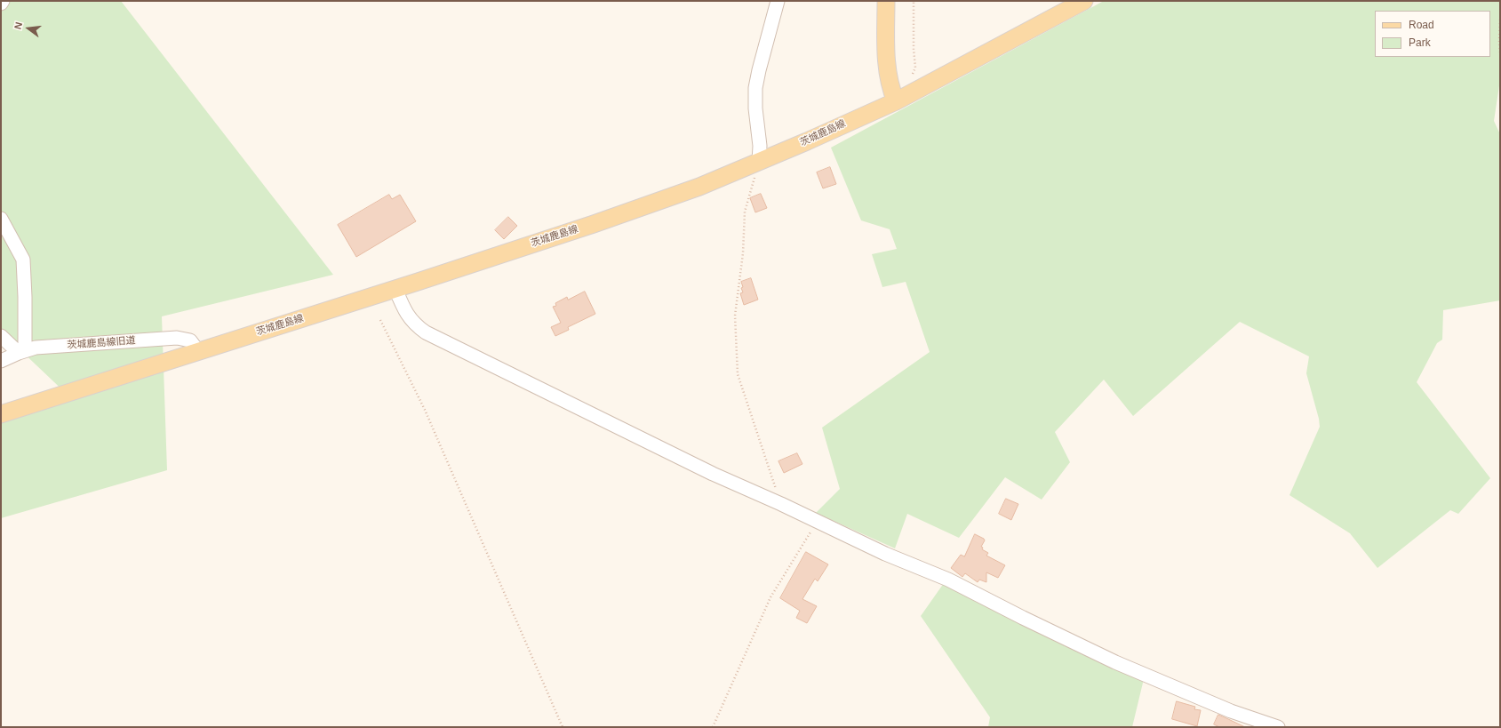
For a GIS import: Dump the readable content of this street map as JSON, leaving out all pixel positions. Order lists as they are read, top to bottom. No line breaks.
{"streets":{"main road":["茨城鹿島線"],"street":["茨城鹿島線旧道"]},"crossings":[["茨城鹿島線","茨城鹿島線旧道"]],"legend":["Road","Park"],"north":"left"}
